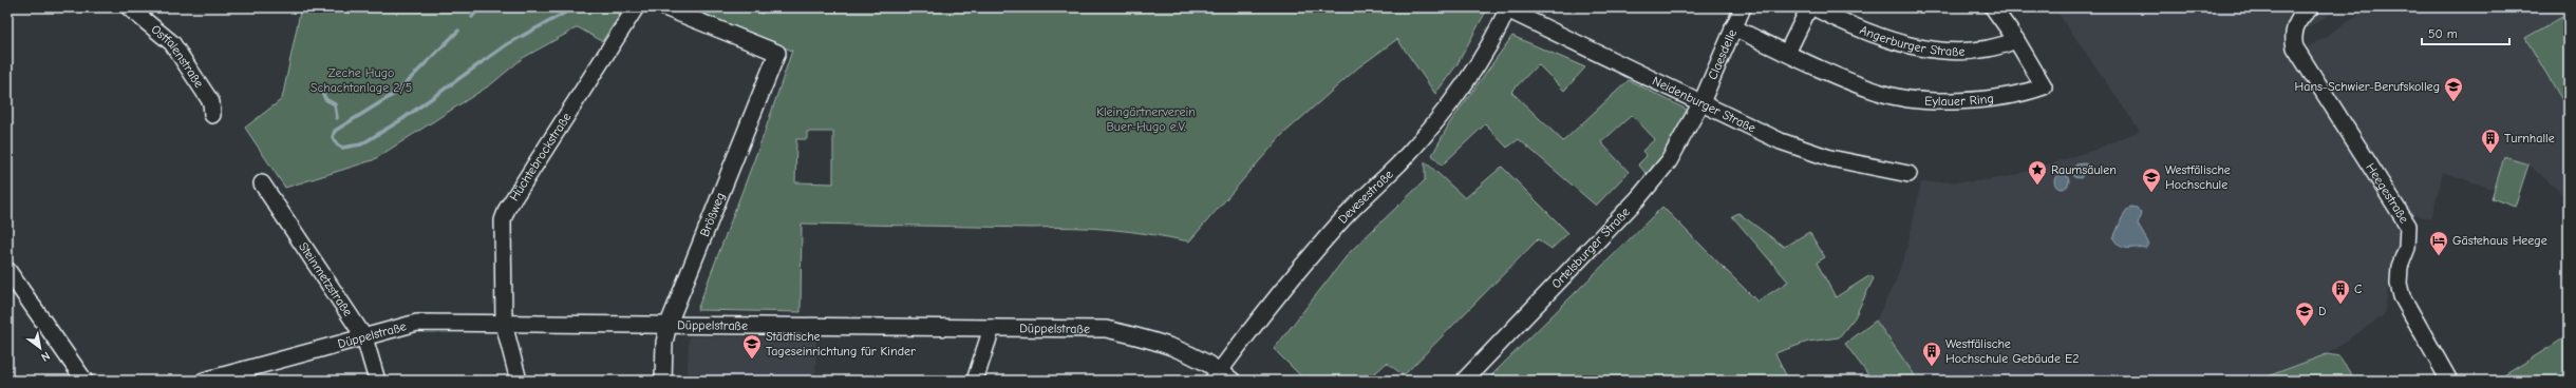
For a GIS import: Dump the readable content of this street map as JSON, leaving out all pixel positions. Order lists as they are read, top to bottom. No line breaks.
{"streets":{"street":["Angerburger Straße","Claesdelle","Ostfalenstraße","Eylauer Ring","Neidenburger Straße","Hüchtebrockstraße","Heegestraße","Devesestraße","Brößweg","Ortelsburger Straße","Steinmetzstraße","Düppelstraße"]},"crossings":[["Angerburger Straße","Eylauer Ring"],["Claesdelle","Eylauer Ring"],["Claesdelle","Neidenburger Straße"],["Claesdelle","Ortelsburger Straße"],["Neidenburger Straße","Devesestraße"],["Neidenburger Straße","Ortelsburger Straße"],["Hüchtebrockstraße","Düppelstraße"],["Devesestraße","Düppelstraße"],["Brößweg","Düppelstraße"],["Steinmetzstraße","Düppelstraße"]],"parks":["Zeche Hugo Schachtanlage 2/5","Kleingärtnerverein Buer-Hugo e.V."],"places":{"school or university":["Hans-Schwier-Berufskolleg","Westfälische Hochschule","D","Städtische Tageseinrichtung für Kinder"],"building":["Turnhalle","C","Westfälische Hochschule Gebäude E2"],"place":["Raumsäulen"],"hotel":["Gästehaus Heege"]},"scale_bar":"50 m","north":"bottom right"}
